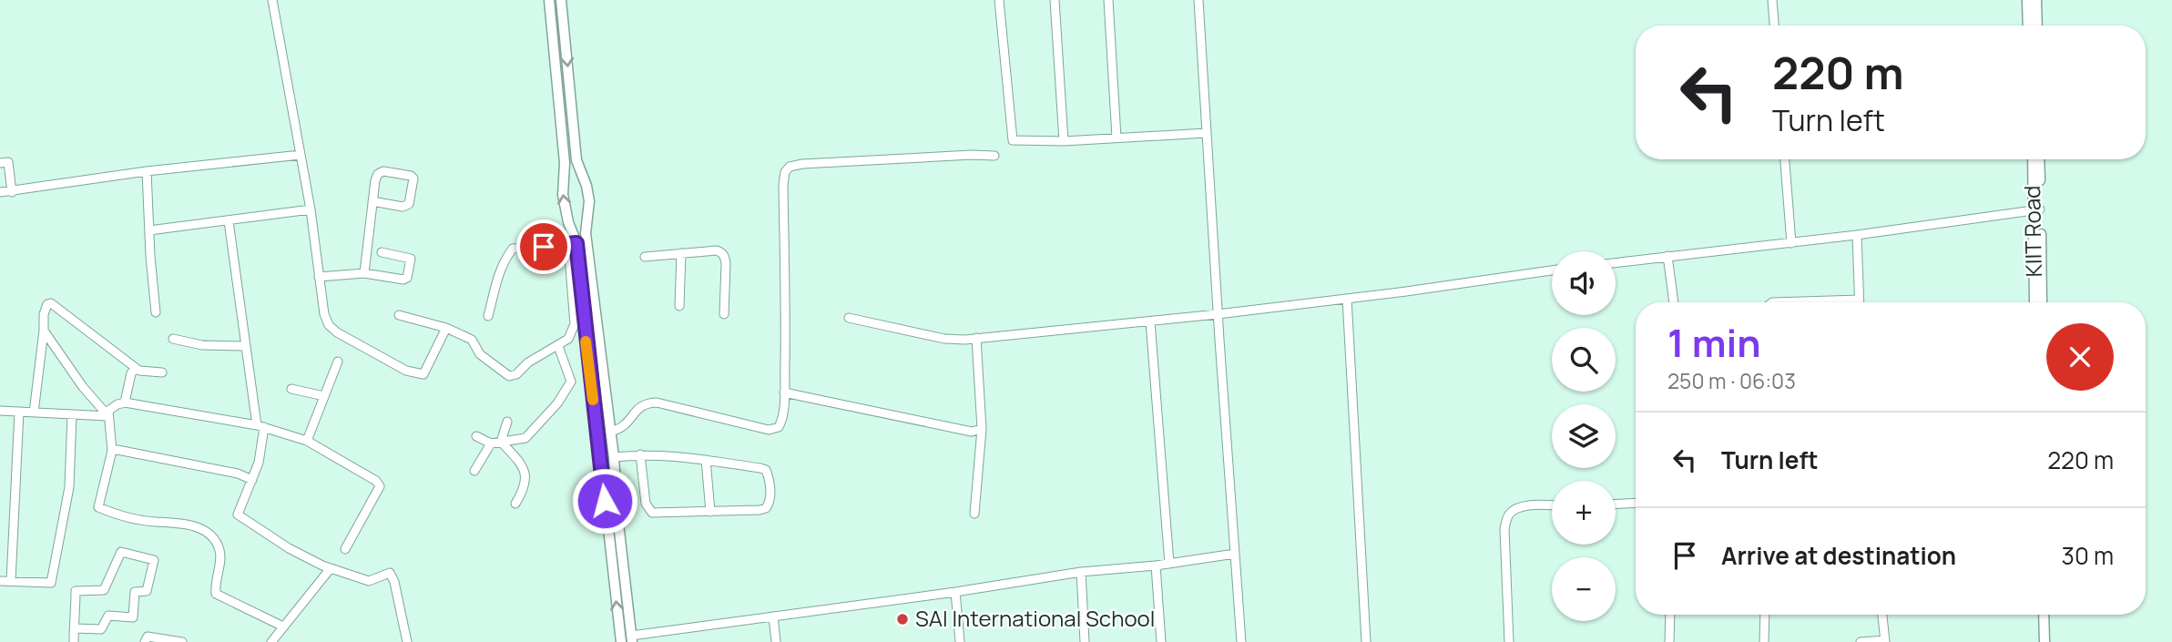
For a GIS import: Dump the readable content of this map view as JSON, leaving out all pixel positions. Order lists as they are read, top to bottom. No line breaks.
{"streets":{"main road":["KIIT Road"]},"places":["SAI International School"],"page":{"turn":["220 m","Turn left"],"map_buttons":["+","−"],"heading":["1 min","250 m · 06:03"],"list":[{"name":"Turn left","value":"220 m"},{"name":"Arrive at destination","value":"30 m"}]}}
